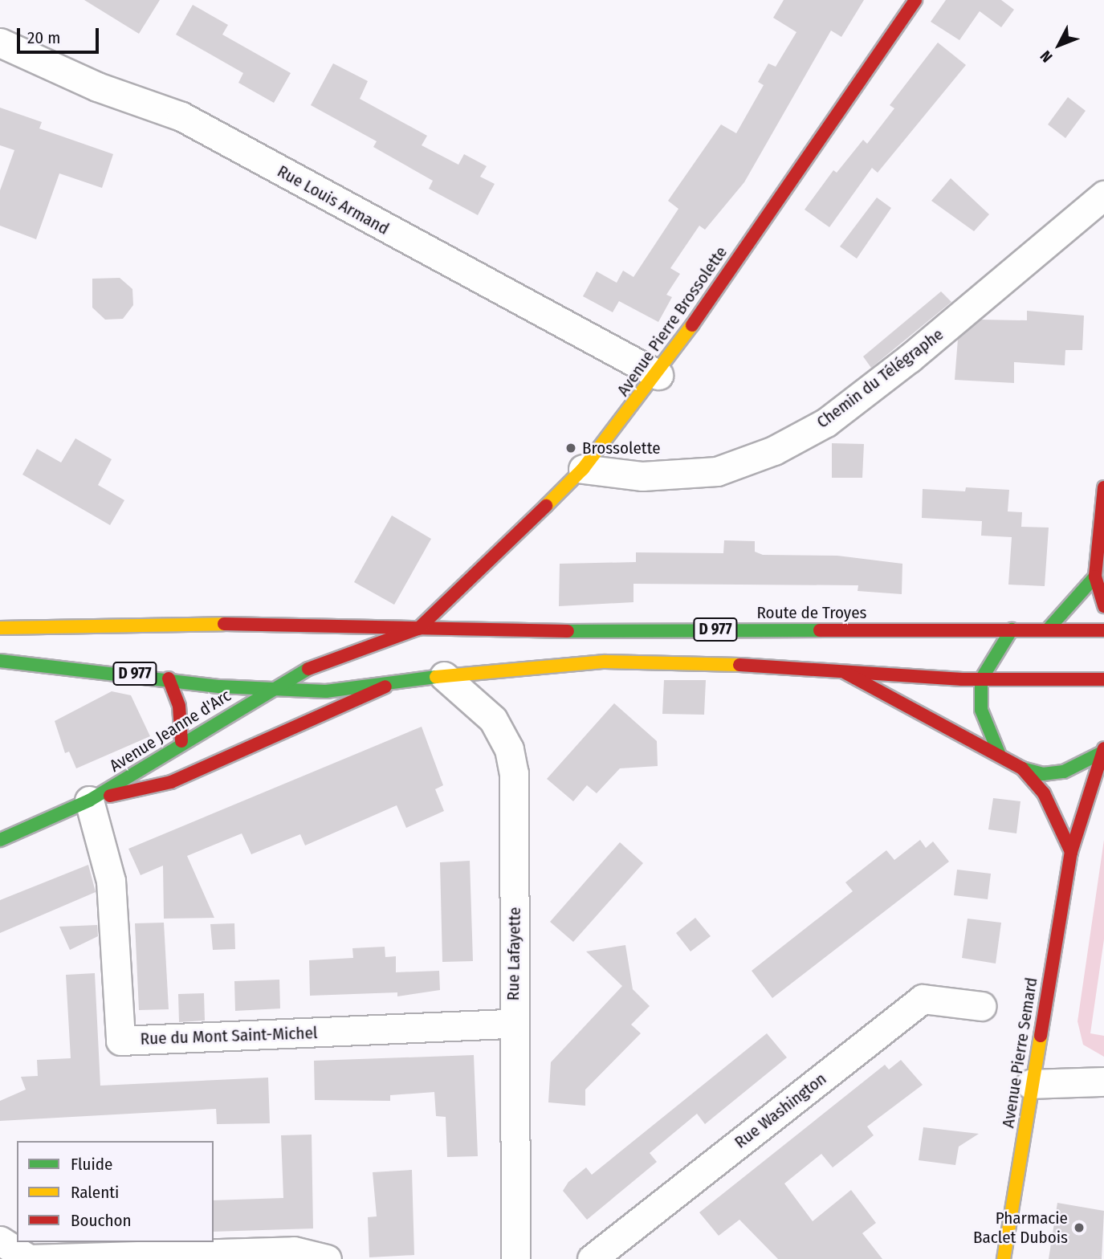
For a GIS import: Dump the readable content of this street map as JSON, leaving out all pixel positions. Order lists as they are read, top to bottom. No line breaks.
{"streets":{"main road":["Avenue Pierre Brossolette","Route de Troyes","D 977","Avenue Jeanne d'Arc","Avenue Pierre Semard"],"street":["Rue Louis Armand","Chemin du Télégraphe","Rue Lafayette","Rue du Mont Saint-Michel","Rue Washington"]},"crossings":[["Rue Louis Armand","Avenue Pierre Brossolette"],["Avenue Pierre Brossolette","Chemin du Télégraphe"],["Avenue Pierre Brossolette","Route de Troyes"],["Avenue Pierre Brossolette","D 977"],["Avenue Pierre Brossolette","Avenue Jeanne d'Arc"],["Route de Troyes","D 977"],["Route de Troyes","Avenue Jeanne d'Arc"],["D 977","Avenue Jeanne d'Arc"],["D 977","Rue Lafayette"],["D 977","Avenue Pierre Semard"],["Avenue Jeanne d'Arc","Rue du Mont Saint-Michel"],["Rue Lafayette","Rue du Mont Saint-Michel"]],"places":["Brossolette","Pharmacie Baclet Dubois"],"legend":["Fluide","Ralenti","Bouchon"],"scale_bar":"20 m","north":"bottom left"}
